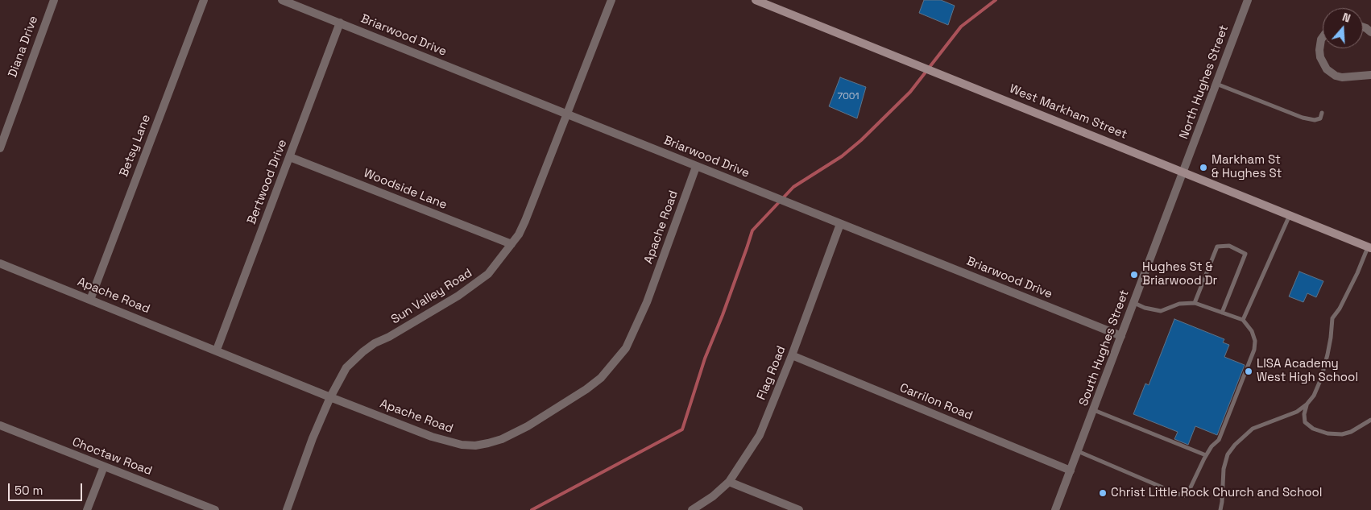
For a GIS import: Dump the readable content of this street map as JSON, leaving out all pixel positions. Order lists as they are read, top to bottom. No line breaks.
{"streets":{"main road":["West Markham Street"],"street":["Briarwood Drive","Diana Drive","North Hughes Street","Betsy Lane","Bertwood Drive","Woodside Lane","Apache Road","Sun Valley Road","South Hughes Street","Flag Road","Carrilon Road","Choctaw Road"]},"crossings":[["Briarwood Drive","Bertwood Drive"],["Briarwood Drive","Apache Road"],["Briarwood Drive","Sun Valley Road"],["Briarwood Drive","South Hughes Street"],["Briarwood Drive","Flag Road"],["North Hughes Street","West Markham Street"],["North Hughes Street","South Hughes Street"],["West Markham Street","South Hughes Street"],["Betsy Lane","Apache Road"],["Bertwood Drive","Woodside Lane"],["Bertwood Drive","Apache Road"],["Woodside Lane","Sun Valley Road"],["Apache Road","Sun Valley Road"],["South Hughes Street","Carrilon Road"],["Flag Road","Carrilon Road"]],"places":["Markham St & Hughes St","Hughes St & Briarwood Dr","LISA Academy West High School","Christ Little Rock Church and School"],"house_numbers":["7001"],"scale_bar":"50 m","north":"top"}
